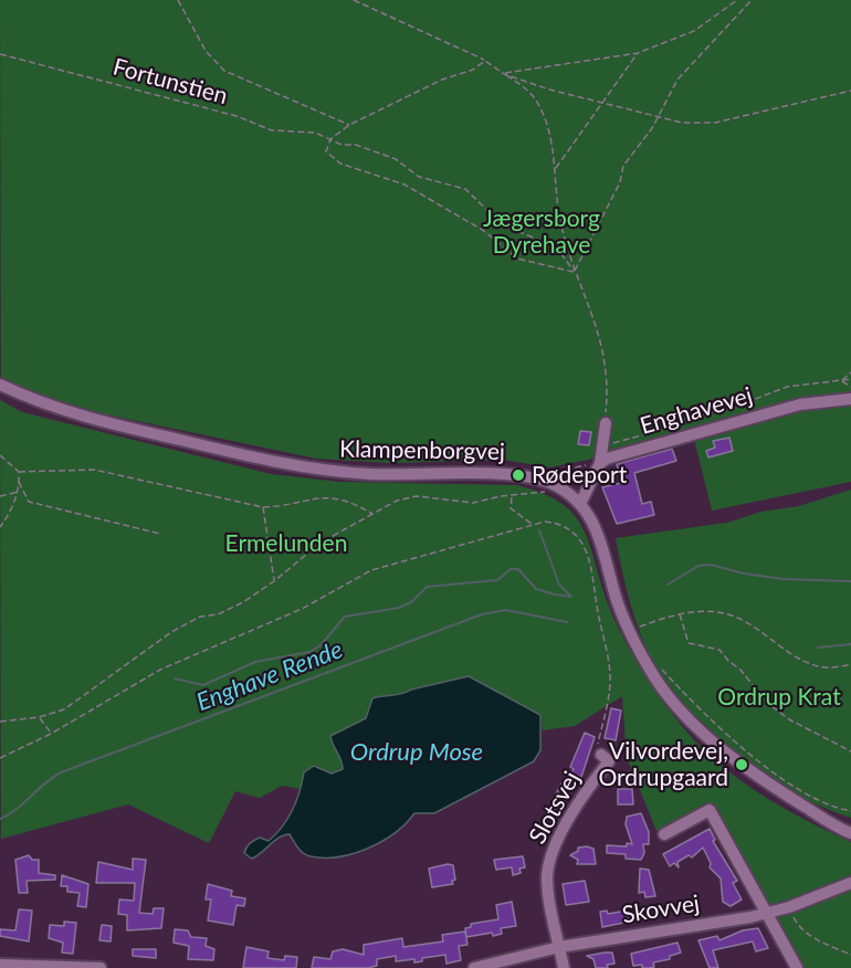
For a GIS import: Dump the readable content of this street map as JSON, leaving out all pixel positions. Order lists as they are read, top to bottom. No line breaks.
{"streets":{"street":["Enghavevej","Klampenborgvej","Slotsvej","Skovvej"],"path":["Fortunstien"]},"crossings":[["Slotsvej","Skovvej"]],"water":["Enghave Rende","Ordrup Mose"],"parks":["Jægersborg Dyrehave","Ermelunden","Ordrup Krat"],"places":["Rødeport","Vilvordevej, Ordrupgaard"]}
